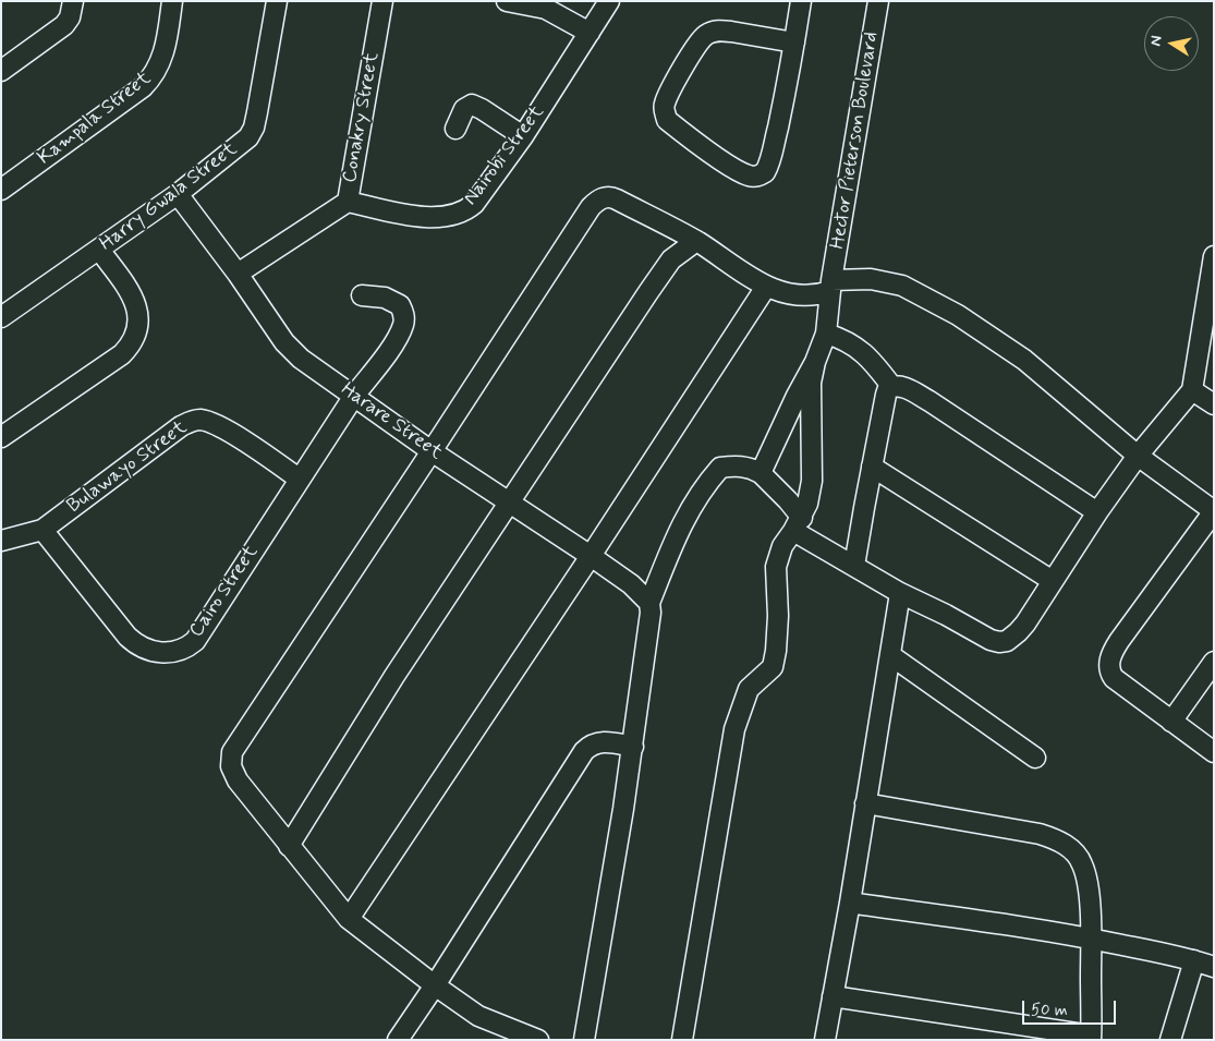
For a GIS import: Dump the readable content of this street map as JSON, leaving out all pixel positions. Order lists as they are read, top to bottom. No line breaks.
{"streets":{"street":["Conakry Street","Kampala Street","Hector Pieterson Boulevard","Nairobi Street","Harry Gwala Street","Harare Street","Bulawayo Street","Cairo Street"]},"crossings":[["Conakry Street","Nairobi Street"],["Conakry Street","Harare Street"],["Harry Gwala Street","Harare Street"],["Harare Street","Cairo Street"],["Bulawayo Street","Cairo Street"]],"scale_bar":"50 m","north":"left"}
